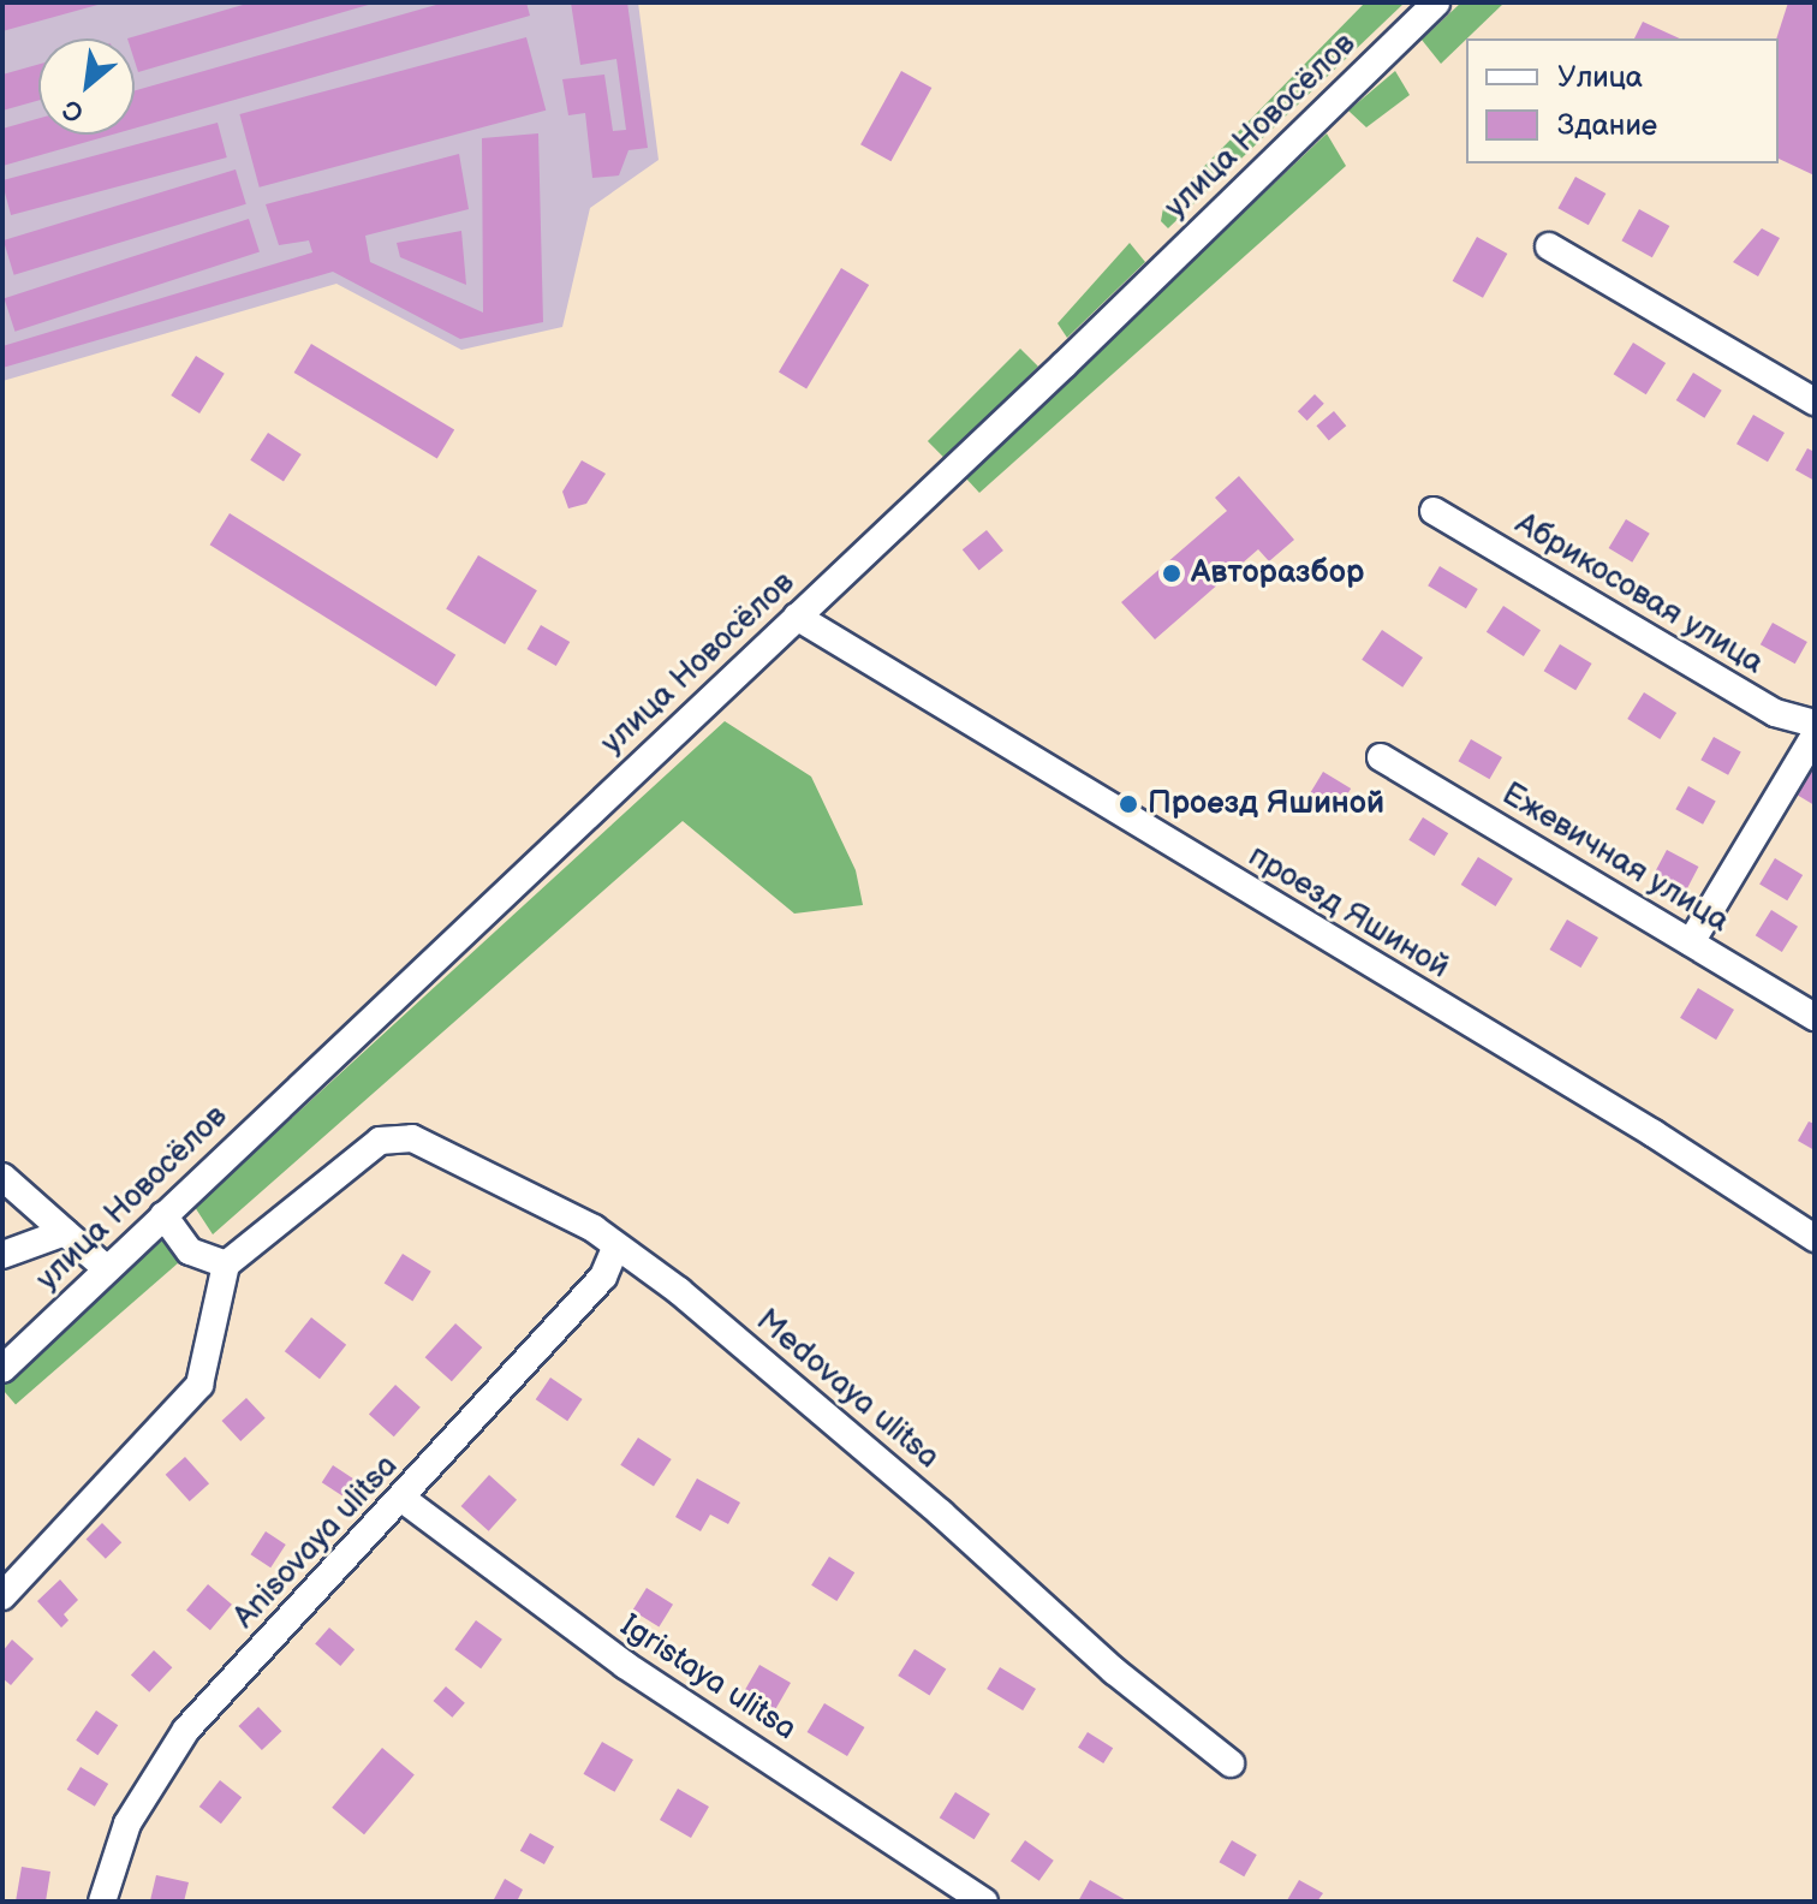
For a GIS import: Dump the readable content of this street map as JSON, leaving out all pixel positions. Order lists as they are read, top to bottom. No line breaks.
{"streets":{"street":["улица Новосёлов","Абрикосовая улица","Ежевичная улица","проезд Яшиной","Medovaya ulitsa","Anisovaya ulitsa","Igristaya ulitsa"]},"crossings":[["улица Новосёлов","проезд Яшиной"],["Medovaya ulitsa","Anisovaya ulitsa"],["Anisovaya ulitsa","Igristaya ulitsa"]],"places":["Авторазбор","Проезд Яшиной"],"legend":["Улица","Здание"],"north":"bottom left"}
